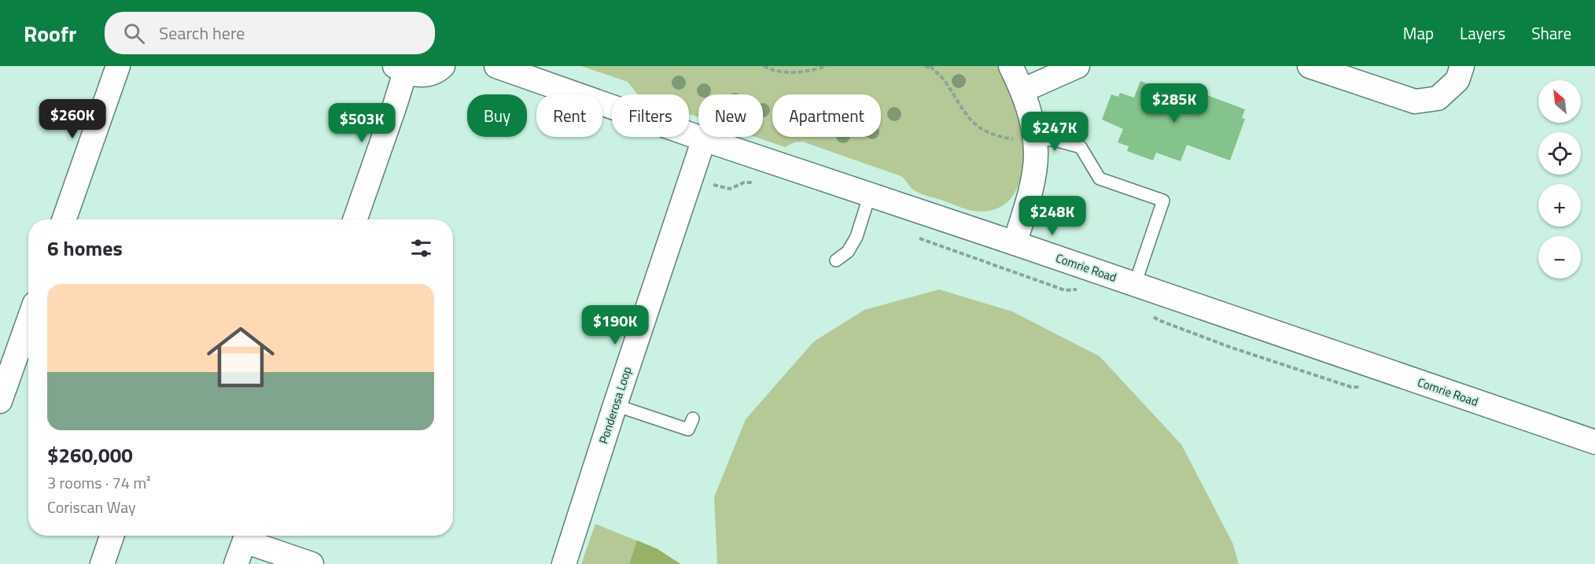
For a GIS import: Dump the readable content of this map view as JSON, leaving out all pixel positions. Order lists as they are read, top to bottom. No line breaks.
{"streets":{"street":["Comrie Road","Ponderosa Loop"]},"crossings":[["Comrie Road","Ponderosa Loop"]],"north":"top left","page":{"header":"Roofr","search":"Search here","nav":["Map","Layers","Share"],"map_buttons":["+","−"],"price":["$285K","$260K","$503K","$247K","$248K","$190K"],"chip":["Buy","Rent","Filters","New","Apartment"],"heading":"6 homes","list":[{"name":"$260,000","note":"3 rooms · 74 m² · Coriscan Way"}]}}
